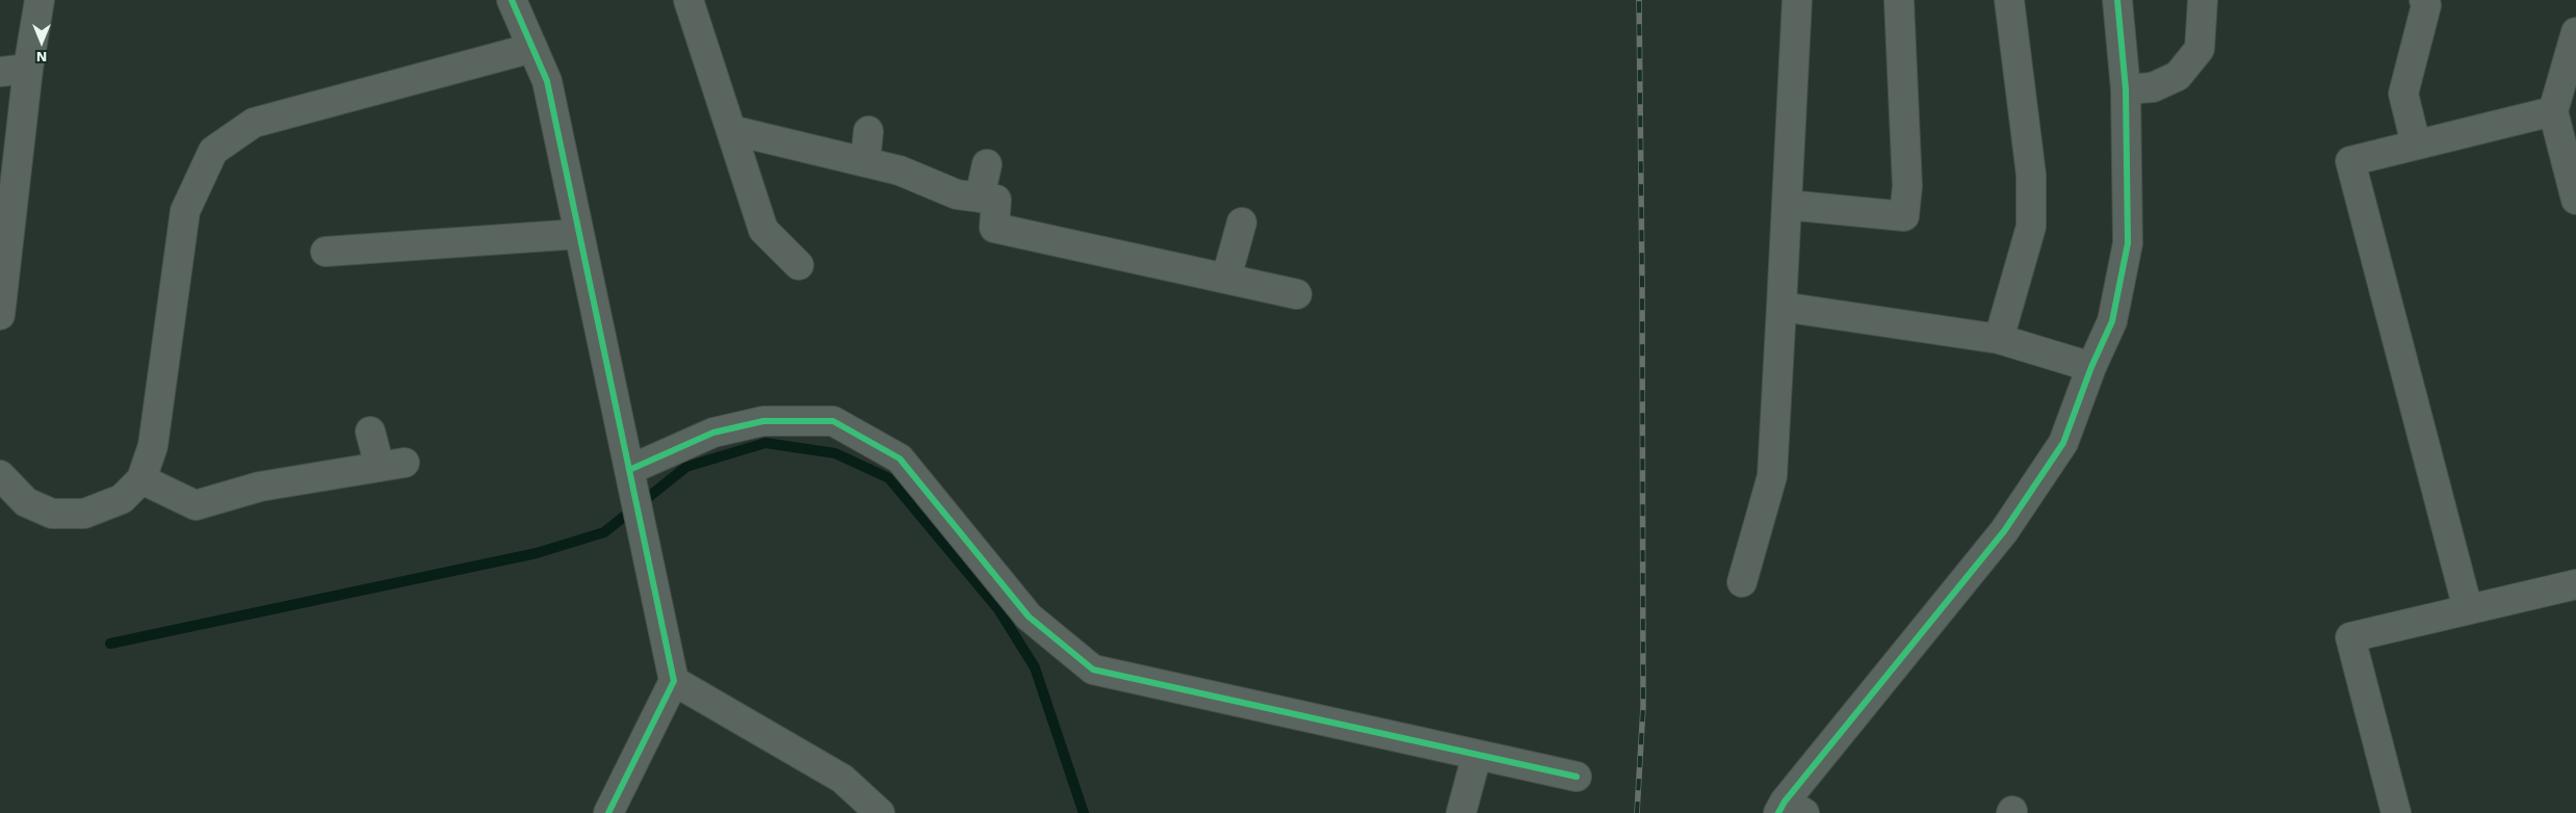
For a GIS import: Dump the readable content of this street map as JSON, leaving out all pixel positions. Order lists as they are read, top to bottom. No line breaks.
{"north":"bottom"}
